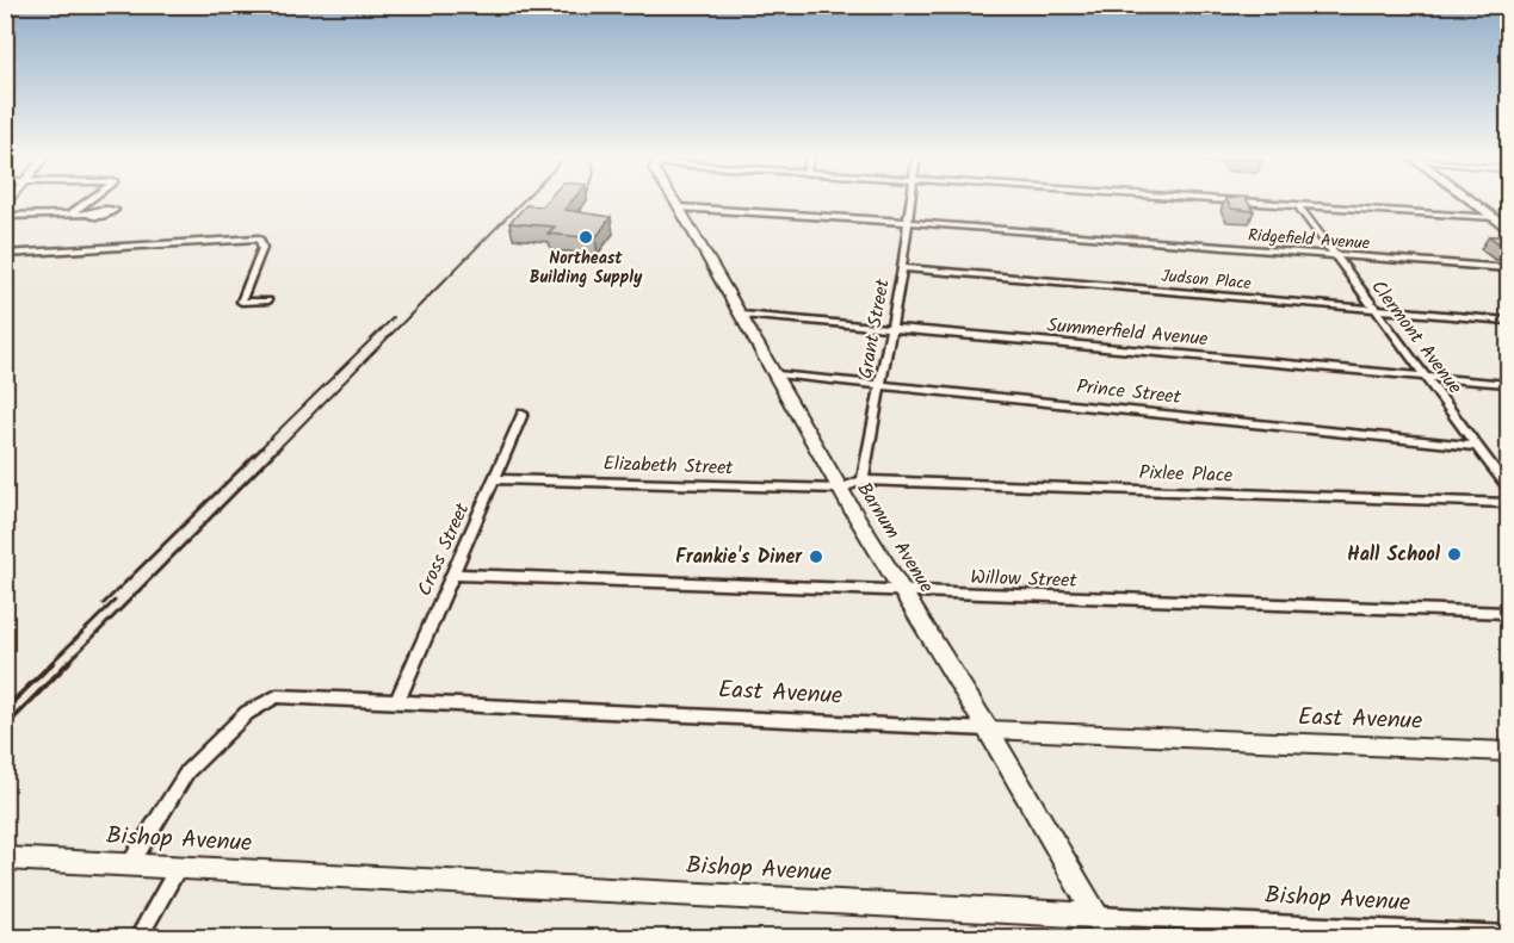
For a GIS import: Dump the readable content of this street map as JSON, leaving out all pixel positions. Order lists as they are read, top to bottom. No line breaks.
{"streets":{"main road":["Barnum Avenue"],"street":["Ridgefield Avenue","Judson Place","Grant Street","Summerfield Avenue","Clermont Avenue","Prince Street","Elizabeth Street","Pixlee Place","Cross Street","Willow Street","East Avenue","Bishop Avenue"]},"crossings":[["Ridgefield Avenue","Grant Street"],["Ridgefield Avenue","Clermont Avenue"],["Ridgefield Avenue","Barnum Avenue"],["Judson Place","Grant Street"],["Judson Place","Clermont Avenue"],["Grant Street","Summerfield Avenue"],["Grant Street","Prince Street"],["Grant Street","Pixlee Place"],["Summerfield Avenue","Clermont Avenue"],["Summerfield Avenue","Barnum Avenue"],["Clermont Avenue","Prince Street"],["Prince Street","Barnum Avenue"],["Elizabeth Street","Barnum Avenue"],["Elizabeth Street","Cross Street"],["Barnum Avenue","Willow Street"],["Barnum Avenue","East Avenue"],["Barnum Avenue","Bishop Avenue"],["Cross Street","Willow Street"],["Cross Street","East Avenue"],["East Avenue","Bishop Avenue"]],"places":["Northeast Building Supply","Hall School","Frankie's Diner"]}
